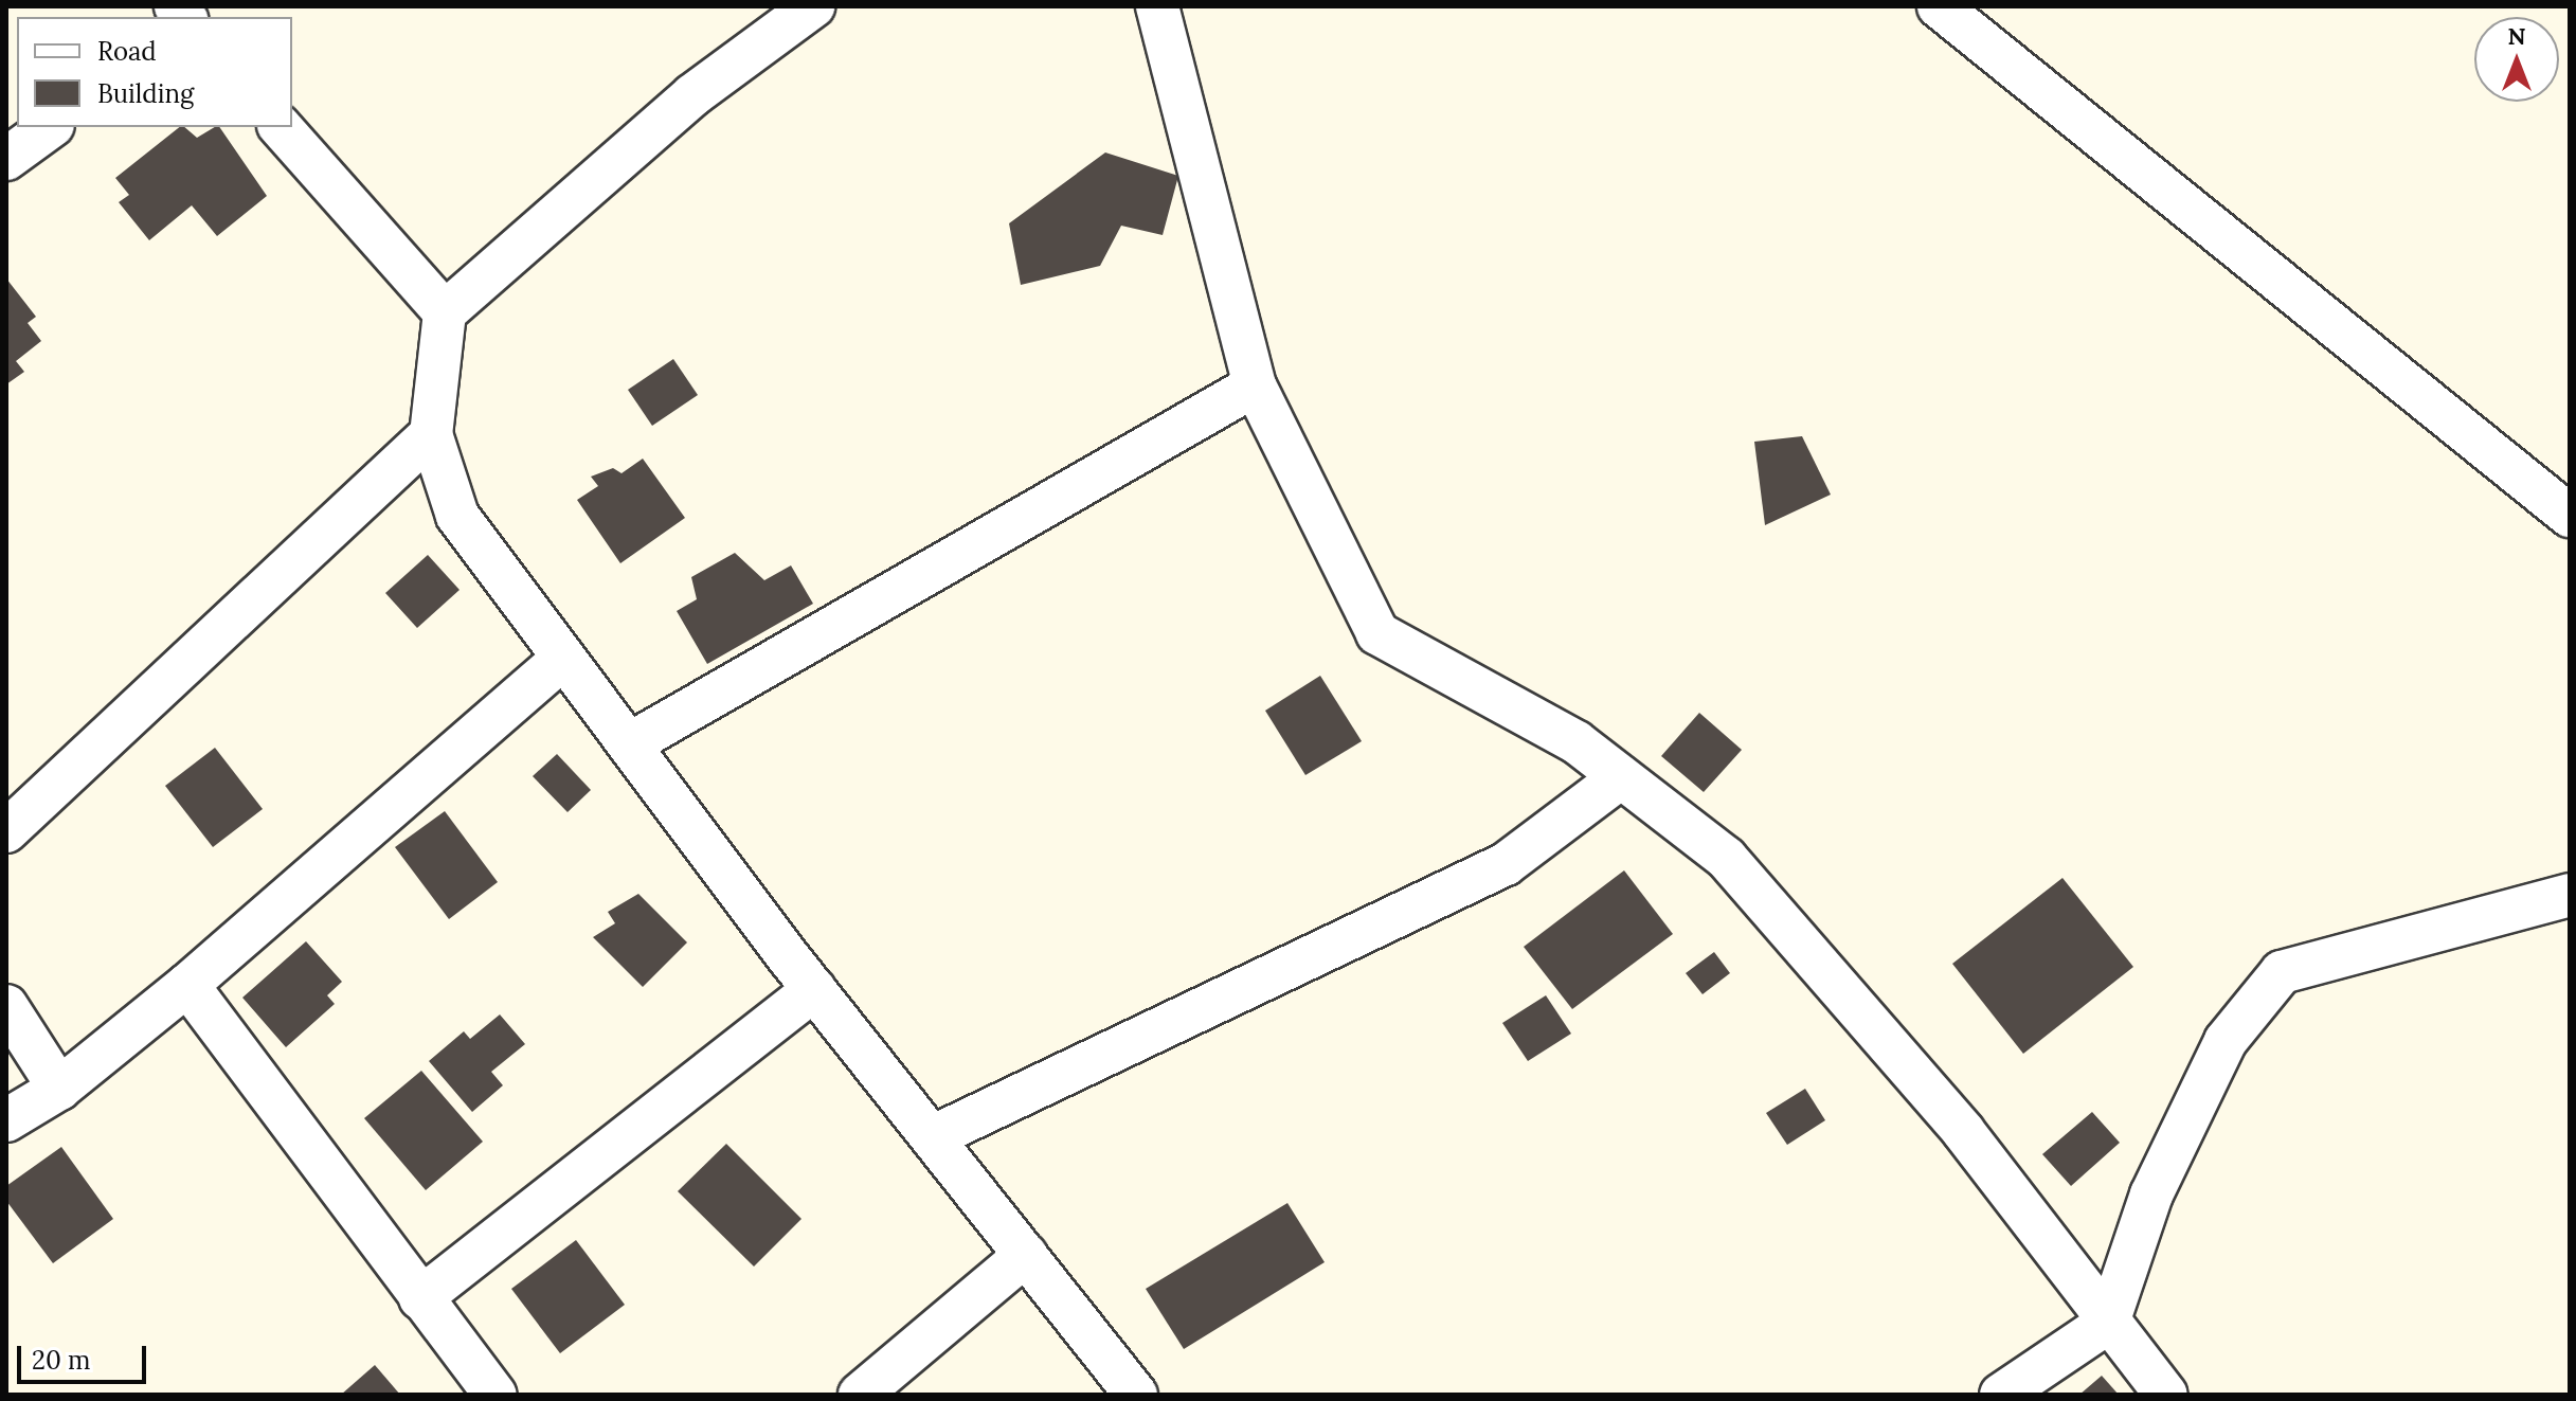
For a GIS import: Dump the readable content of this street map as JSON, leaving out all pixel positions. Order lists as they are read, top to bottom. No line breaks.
{"legend":["Road","Building"],"scale_bar":"20 m","north":"top"}
